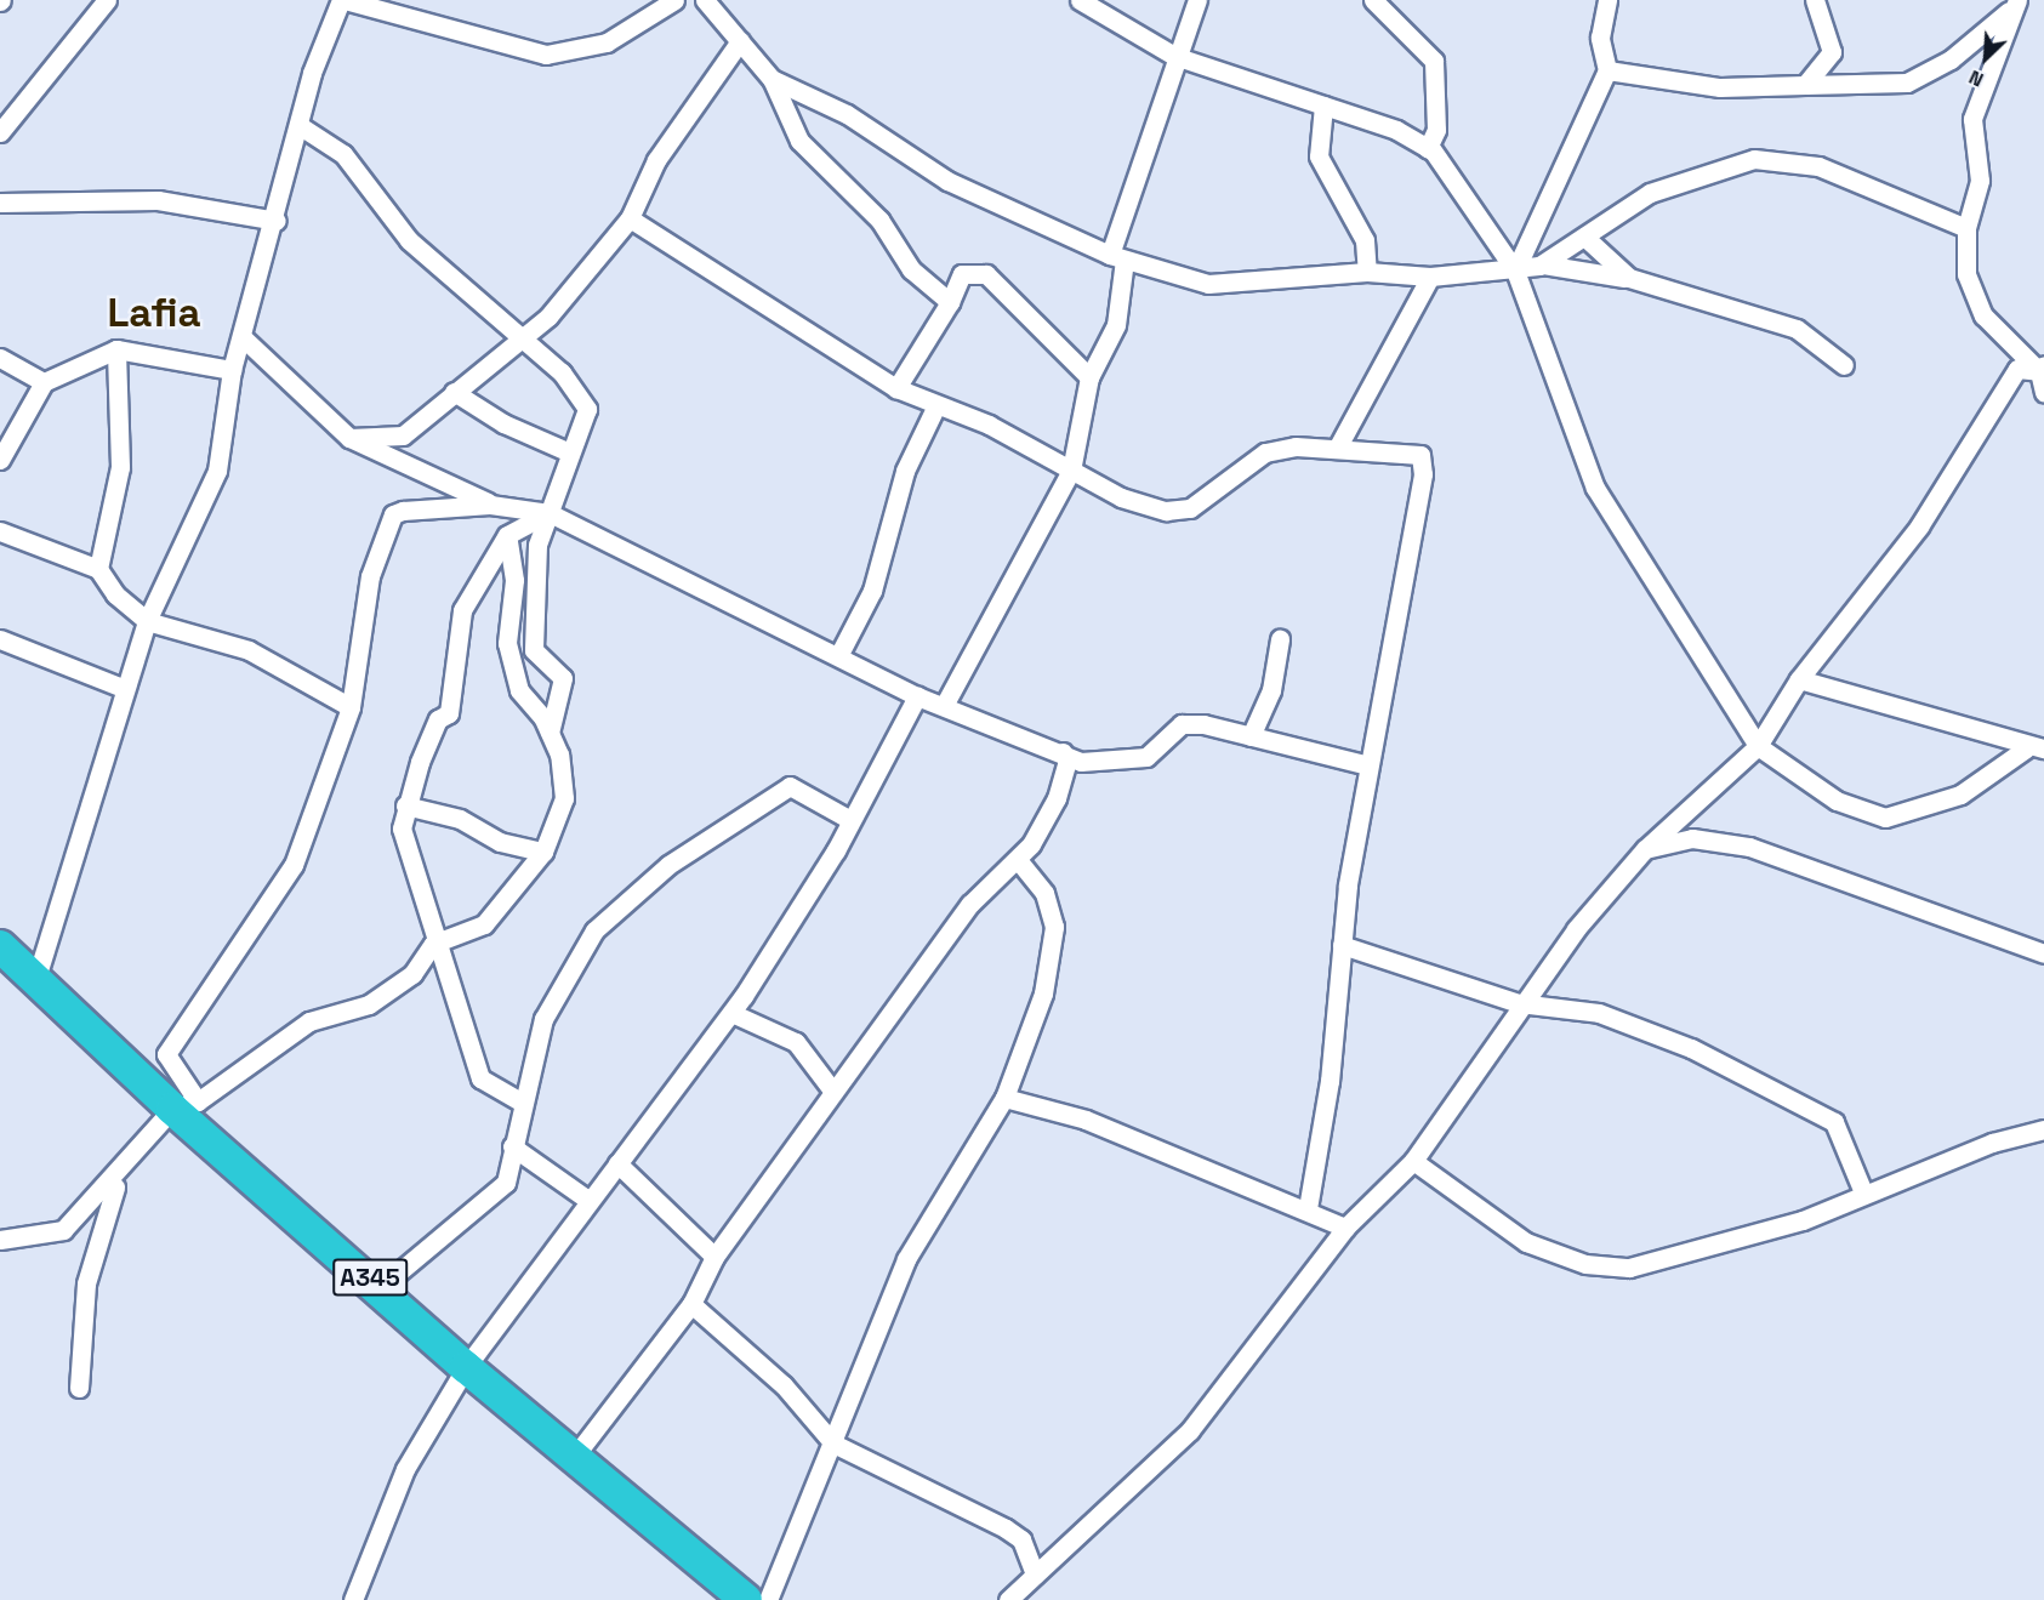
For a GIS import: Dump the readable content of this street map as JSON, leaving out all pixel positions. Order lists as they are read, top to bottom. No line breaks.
{"streets":{"highway":["A345"]},"districts":["Lafia"],"north":"bottom left"}
